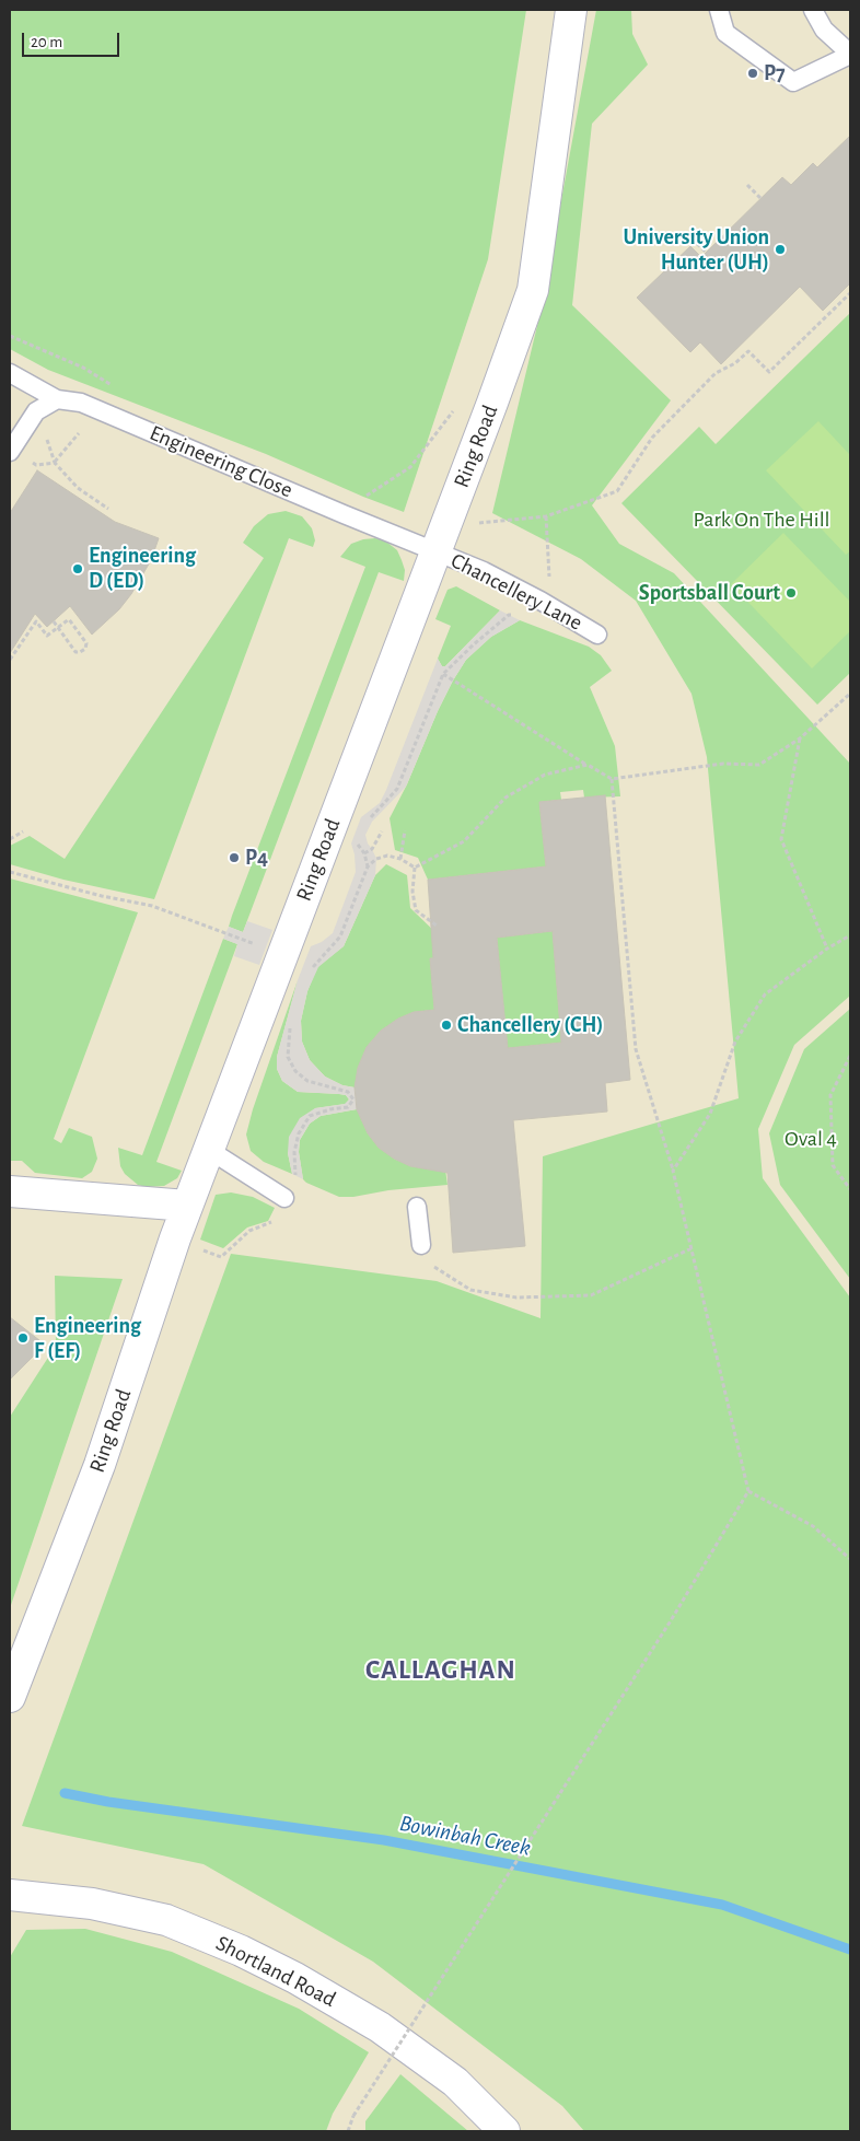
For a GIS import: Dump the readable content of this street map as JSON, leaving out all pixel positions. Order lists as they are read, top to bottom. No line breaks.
{"streets":{"street":["Ring Road","Shortland Road"],"lane":["Engineering Close","Chancellery Lane"]},"crossings":[["Ring Road","Engineering Close"],["Ring Road","Chancellery Lane"],["Engineering Close","Chancellery Lane"]],"districts":["CALLAGHAN"],"water":["Bowinbah Creek"],"parks":["Park On The Hill","Oval 4"],"places":["P7","University Union Hunter (UH)","Engineering D (ED)","Sportsball Court","P4","Chancellery (CH)","Engineering F (EF)"],"scale_bar":"20 m"}
